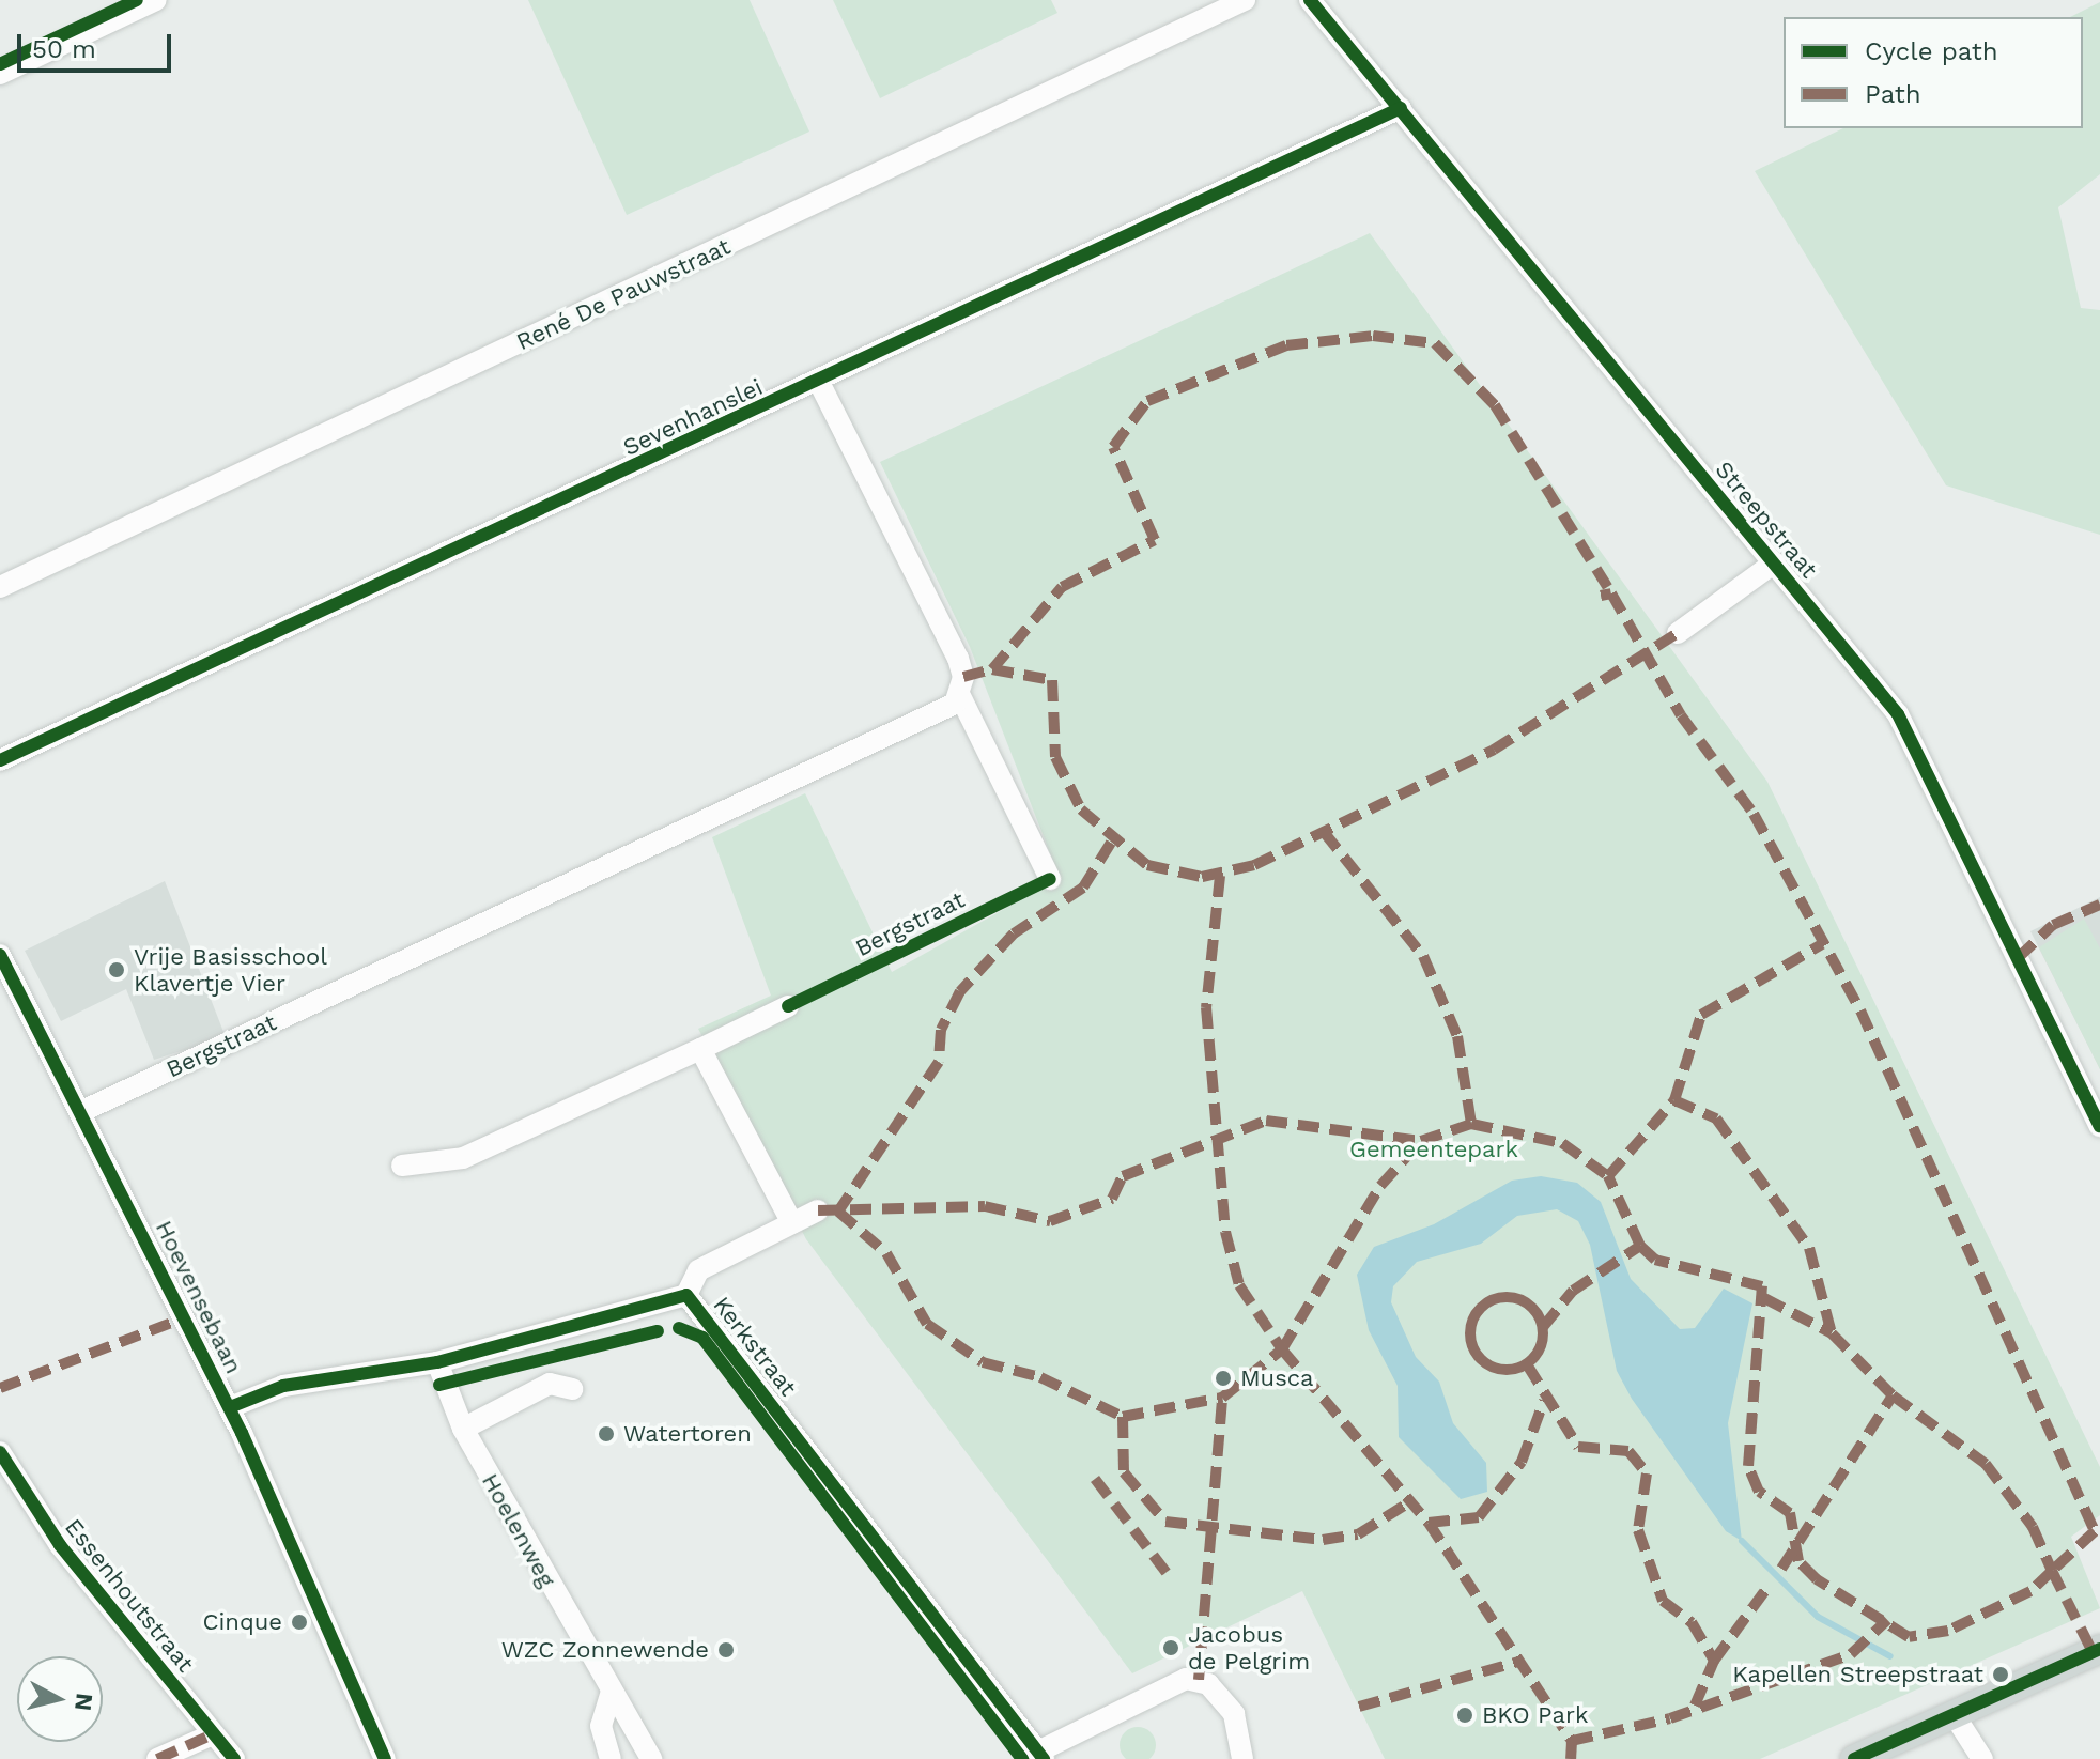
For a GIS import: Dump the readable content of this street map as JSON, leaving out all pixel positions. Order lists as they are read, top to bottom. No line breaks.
{"streets":{"street":["René De Pauwstraat","Sevenhanslei","Streepstraat","Bergstraat","Hoevensebaan","Kerkstraat","Hoelenweg","Essenhoutstraat"]},"crossings":[["Sevenhanslei","Streepstraat"],["Bergstraat","Hoevensebaan"],["Hoevensebaan","Kerkstraat"],["Kerkstraat","Hoelenweg"]],"parks":["Gemeentepark"],"places":["Vrije Basisschool Klavertje Vier","Musca","Watertoren","Cinque","Jacobus de Pelgrim","WZC Zonnewende","Kapellen Streepstraat","BKO Park"],"legend":["Cycle path","Path"],"scale_bar":"50 m","north":"right"}
